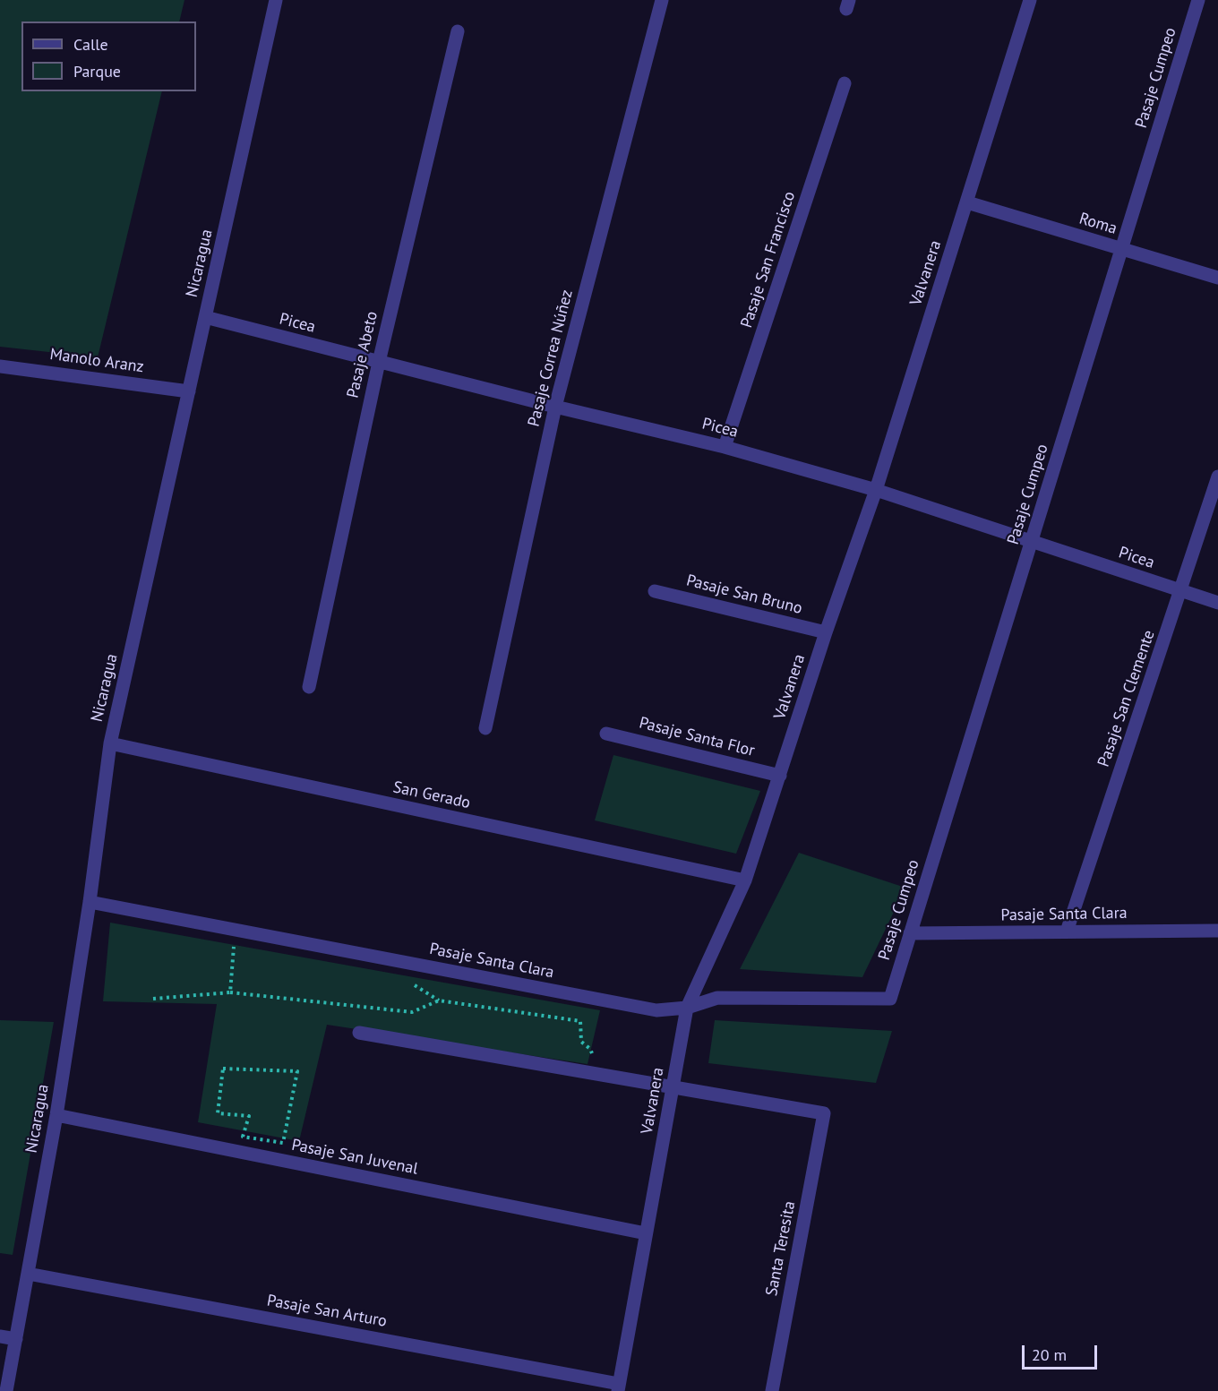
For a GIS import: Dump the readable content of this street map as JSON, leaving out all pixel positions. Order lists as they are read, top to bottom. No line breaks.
{"streets":{"street":["Pasaje Cumpeo","Roma","Pasaje San Francisco","Nicaragua","Valvanera","Picea","Pasaje Abeto","Pasaje Correa Núñez","Manolo Aranz","Pasaje San Bruno","Pasaje San Clemente","Pasaje Santa Flor","San Gerado","Pasaje Santa Clara","Pasaje San Juvenal","Santa Teresita","Pasaje San Arturo"]},"crossings":[["Pasaje Cumpeo","Roma"],["Pasaje Cumpeo","Picea"],["Pasaje Cumpeo","Pasaje Santa Clara"],["Roma","Valvanera"],["Pasaje San Francisco","Picea"],["Nicaragua","Picea"],["Nicaragua","Manolo Aranz"],["Nicaragua","San Gerado"],["Nicaragua","Pasaje Santa Clara"],["Nicaragua","Pasaje San Juvenal"],["Nicaragua","Pasaje San Arturo"],["Valvanera","Picea"],["Valvanera","Pasaje San Bruno"],["Valvanera","Pasaje Santa Flor"],["Valvanera","San Gerado"],["Valvanera","Pasaje Santa Clara"],["Valvanera","Pasaje San Juvenal"],["Valvanera","Santa Teresita"],["Valvanera","Pasaje San Arturo"],["Picea","Pasaje Abeto"],["Picea","Pasaje Correa Núñez"],["Picea","Pasaje San Clemente"],["Pasaje San Clemente","Pasaje Santa Clara"]],"legend":["Calle","Parque"],"scale_bar":"20 m"}
